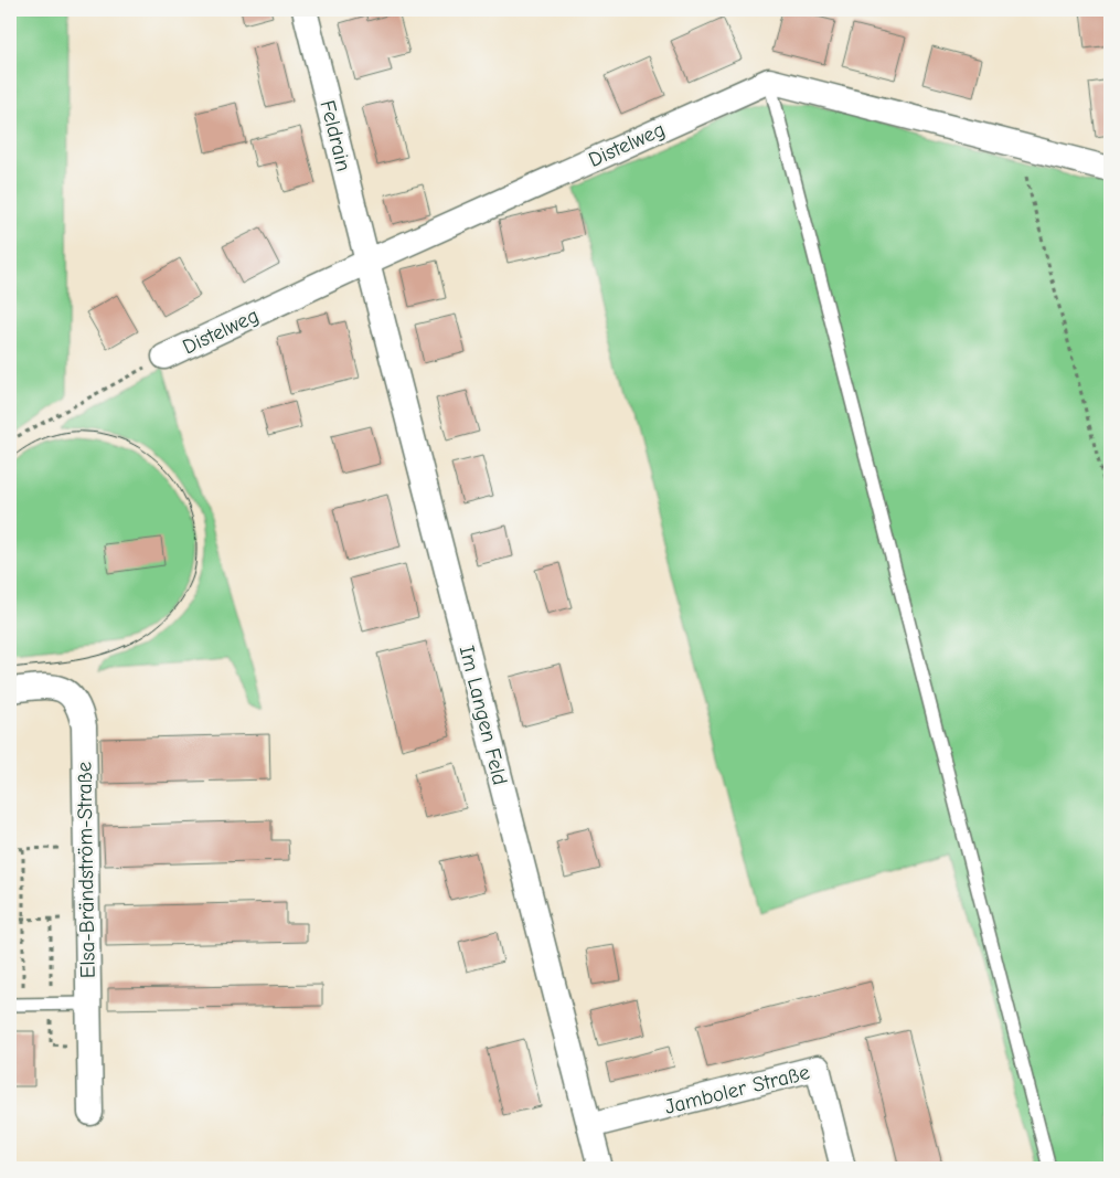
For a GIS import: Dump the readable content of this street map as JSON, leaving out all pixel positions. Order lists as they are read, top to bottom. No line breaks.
{"streets":{"street":["Feldrain","Distelweg","Im Langen Feld","Elsa-Brändström-Straße","Jamboler Straße"]},"crossings":[["Feldrain","Distelweg"],["Feldrain","Im Langen Feld"],["Distelweg","Im Langen Feld"],["Im Langen Feld","Jamboler Straße"]]}
